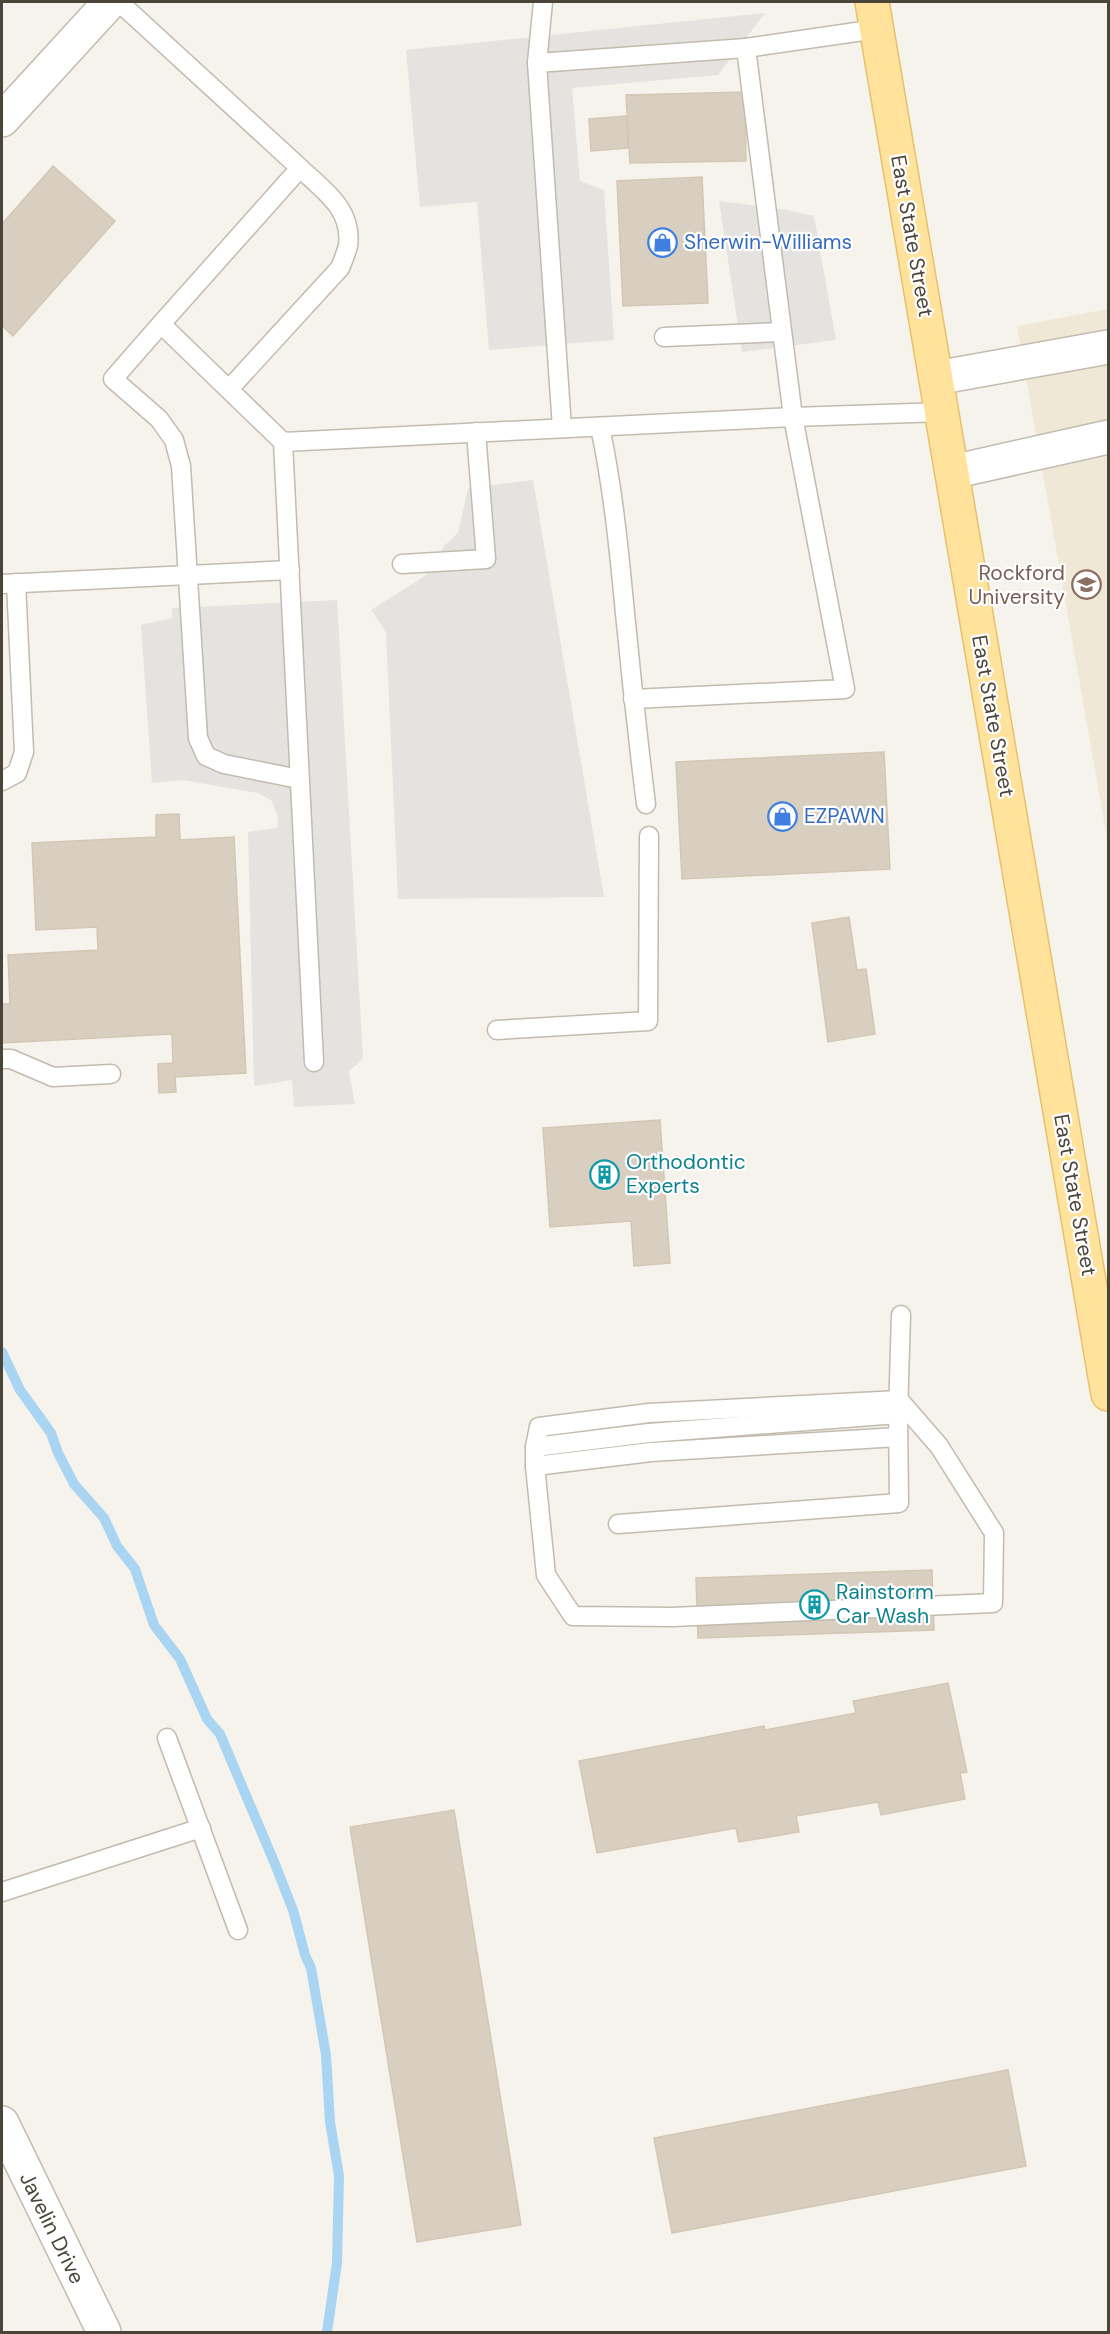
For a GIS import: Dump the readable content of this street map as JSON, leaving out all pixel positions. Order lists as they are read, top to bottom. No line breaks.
{"streets":{"main road":["East State Street"],"street":["Javelin Drive"]},"places":{"shop":["Sherwin-Williams","EZPAWN"],"school or university":["Rockford University"],"building":["Orthodontic Experts","Rainstorm Car Wash"]}}
